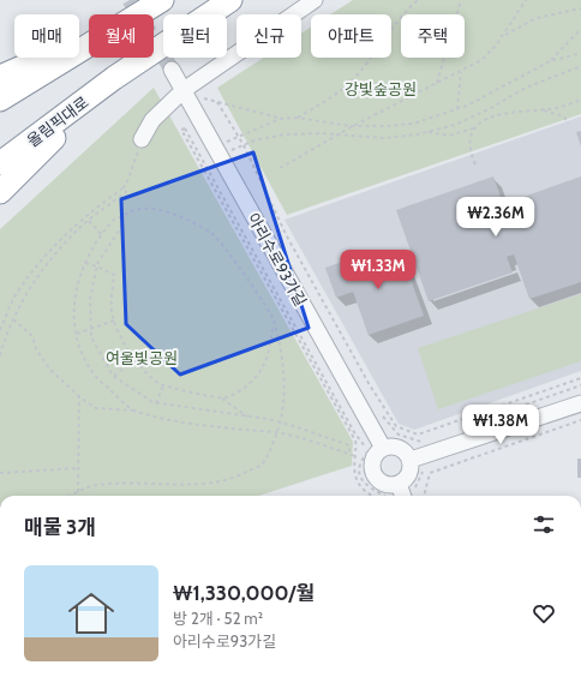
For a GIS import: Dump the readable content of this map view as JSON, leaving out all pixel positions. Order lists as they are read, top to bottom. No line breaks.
{"streets":{"highway":["올림픽대로"],"street":["아리수로93가길"]},"parks":["강빛숲공원","여울빛공원"],"page":{"chip":["매매","월세","필터","신규","아파트","주택"],"price":["₩2.36M","₩1.33M","₩1.38M"],"heading":"매물 3개","list":[{"name":"₩1,330,000/월","note":"방 2개 · 52 m² · 아리수로93가길"}]}}
